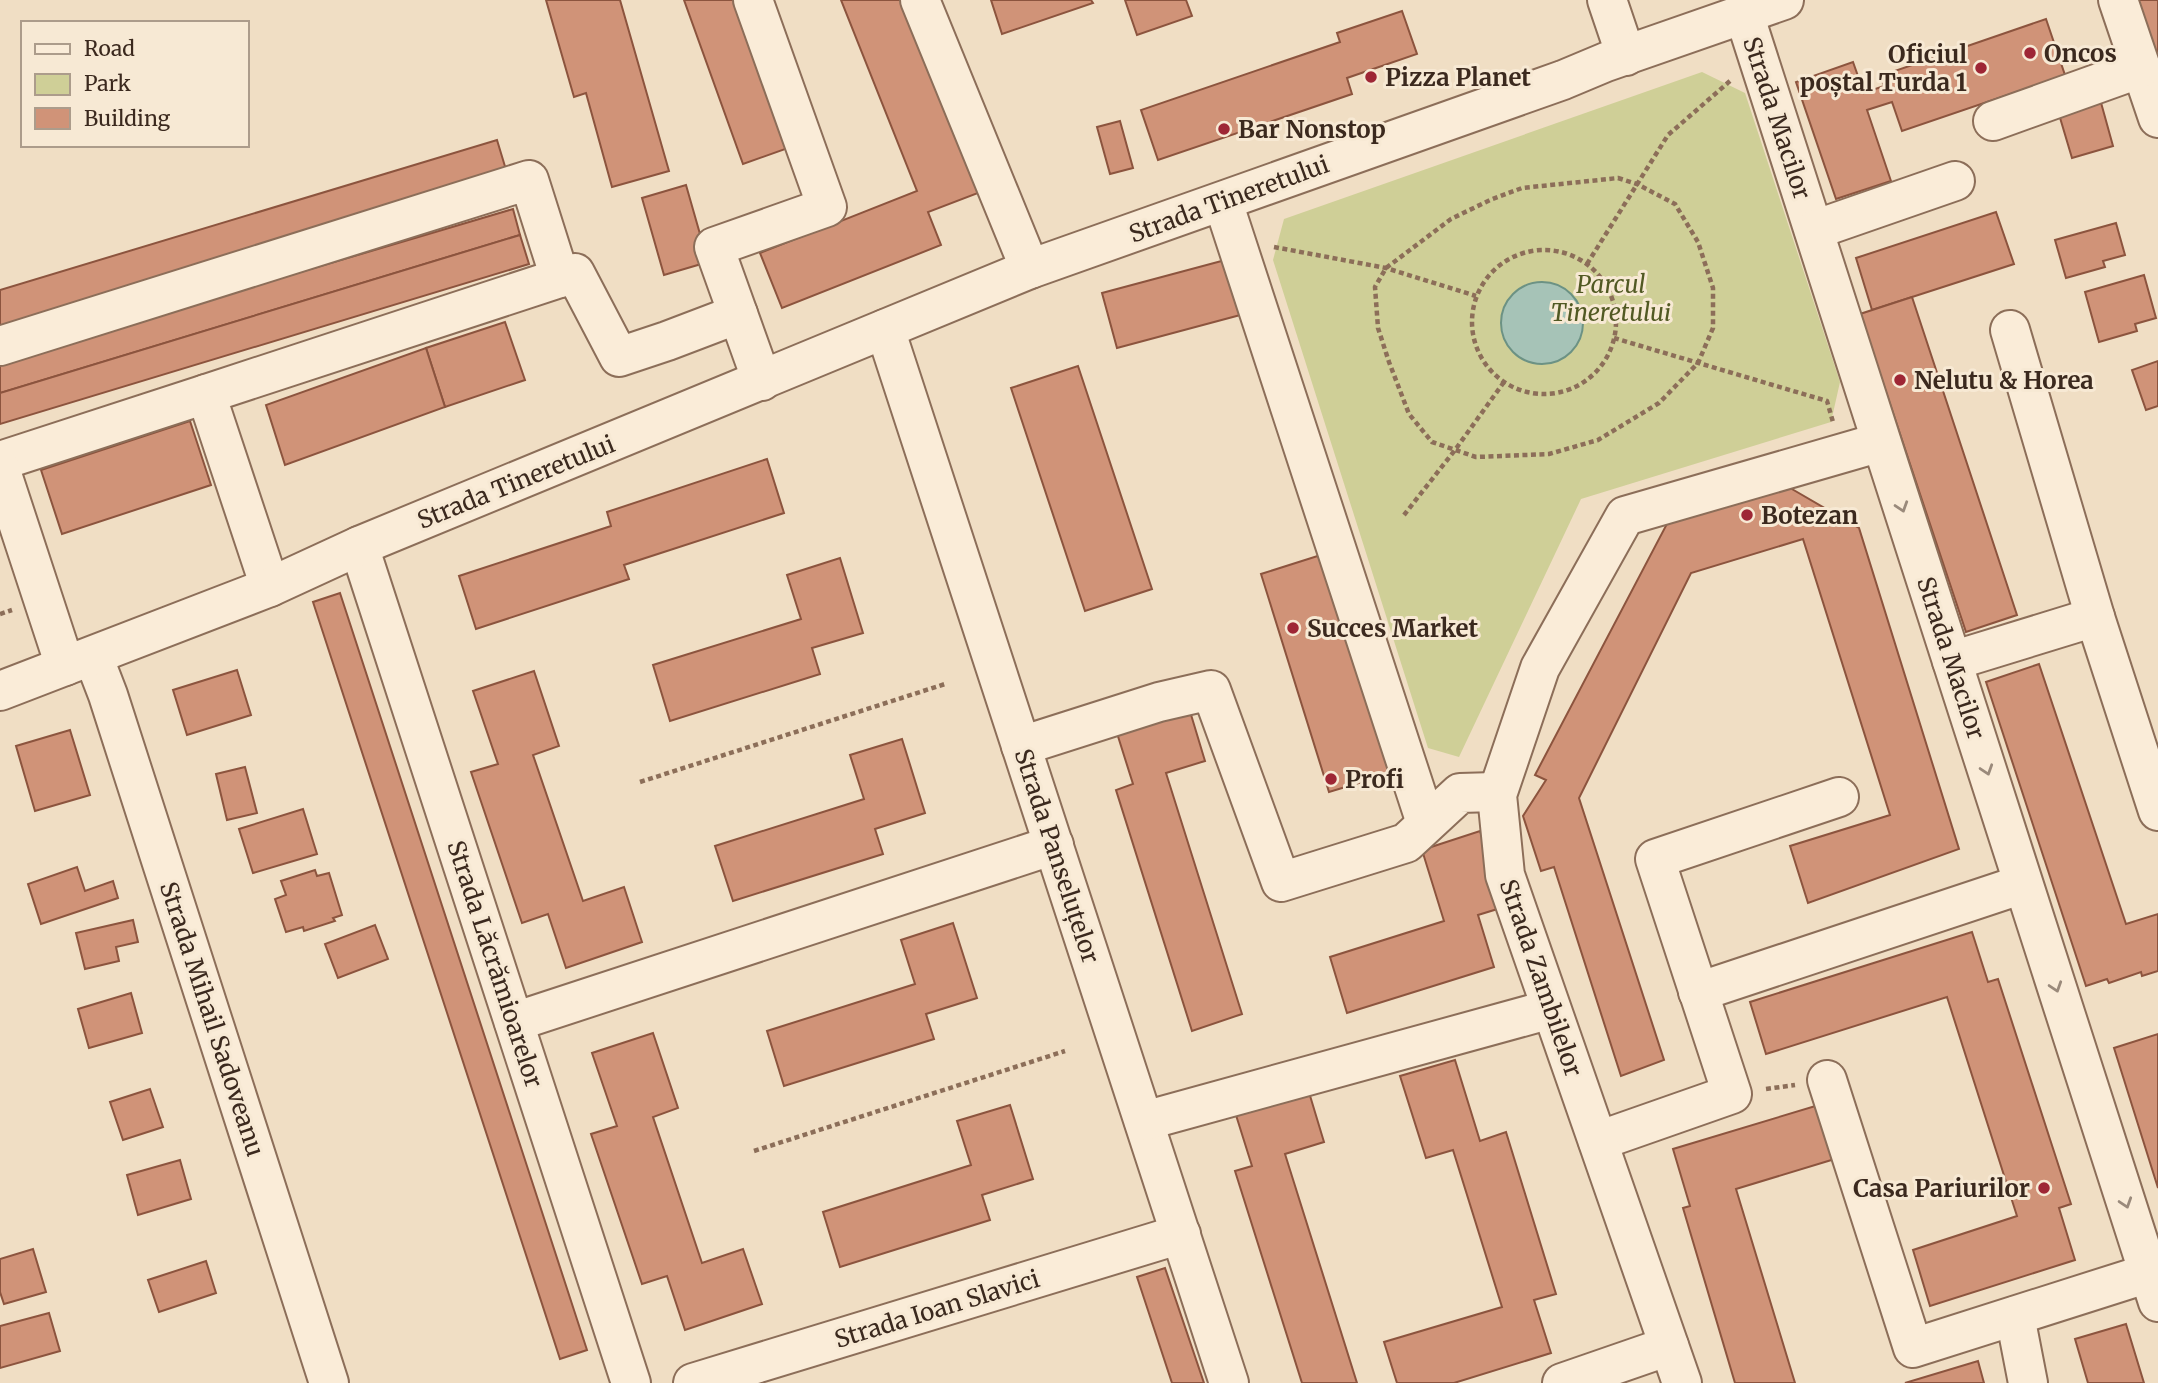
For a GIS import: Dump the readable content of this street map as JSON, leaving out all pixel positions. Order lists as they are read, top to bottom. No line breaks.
{"streets":{"street":["Strada Macilor","Strada Tineretului","Strada Panseluțelor","Strada Lăcrămioarelor","Strada Zambilelor","Strada Mihail Sadoveanu","Strada Ioan Slavici"]},"crossings":[["Strada Macilor","Strada Tineretului"],["Strada Macilor","Strada Zambilelor"],["Strada Tineretului","Strada Panseluțelor"],["Strada Tineretului","Strada Lăcrămioarelor"],["Strada Tineretului","Strada Mihail Sadoveanu"],["Strada Panseluțelor","Strada Ioan Slavici"]],"parks":["Parcul Tineretului"],"places":["Oncos","Oficiul poștal Turda 1","Pizza Planet","Bar Nonstop","Nelutu & Horea","Botezan","Succes Market","Profi","Casa Pariurilor"],"legend":["Road","Park","Building"]}
